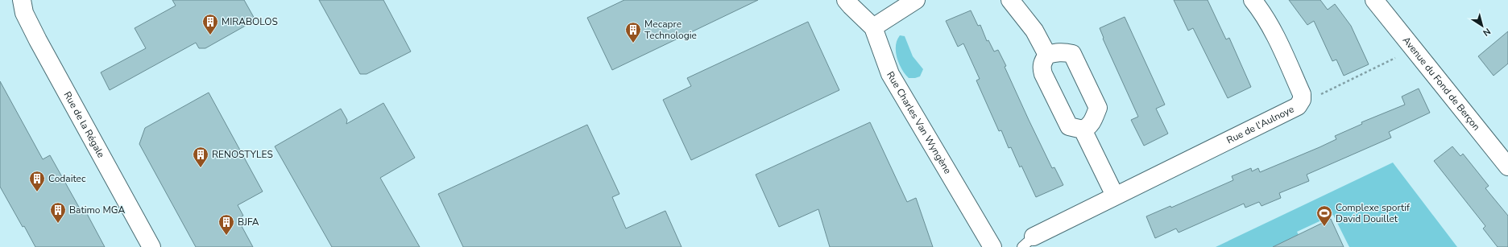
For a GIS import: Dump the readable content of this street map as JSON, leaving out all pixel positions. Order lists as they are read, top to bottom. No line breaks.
{"streets":{"street":["Avenue du Fond de Berçon","Rue Charles Van Wyngène","Rue de la Régale","Rue de l'Aulnoye"]},"places":{"building":["MIRABOLOS","Mecapre Technologie","RENOSTYLES","Codaitec","Batimo MGA","BJFA"],"sports":["Complexe sportif David Douillet"]},"north":"bottom right"}
